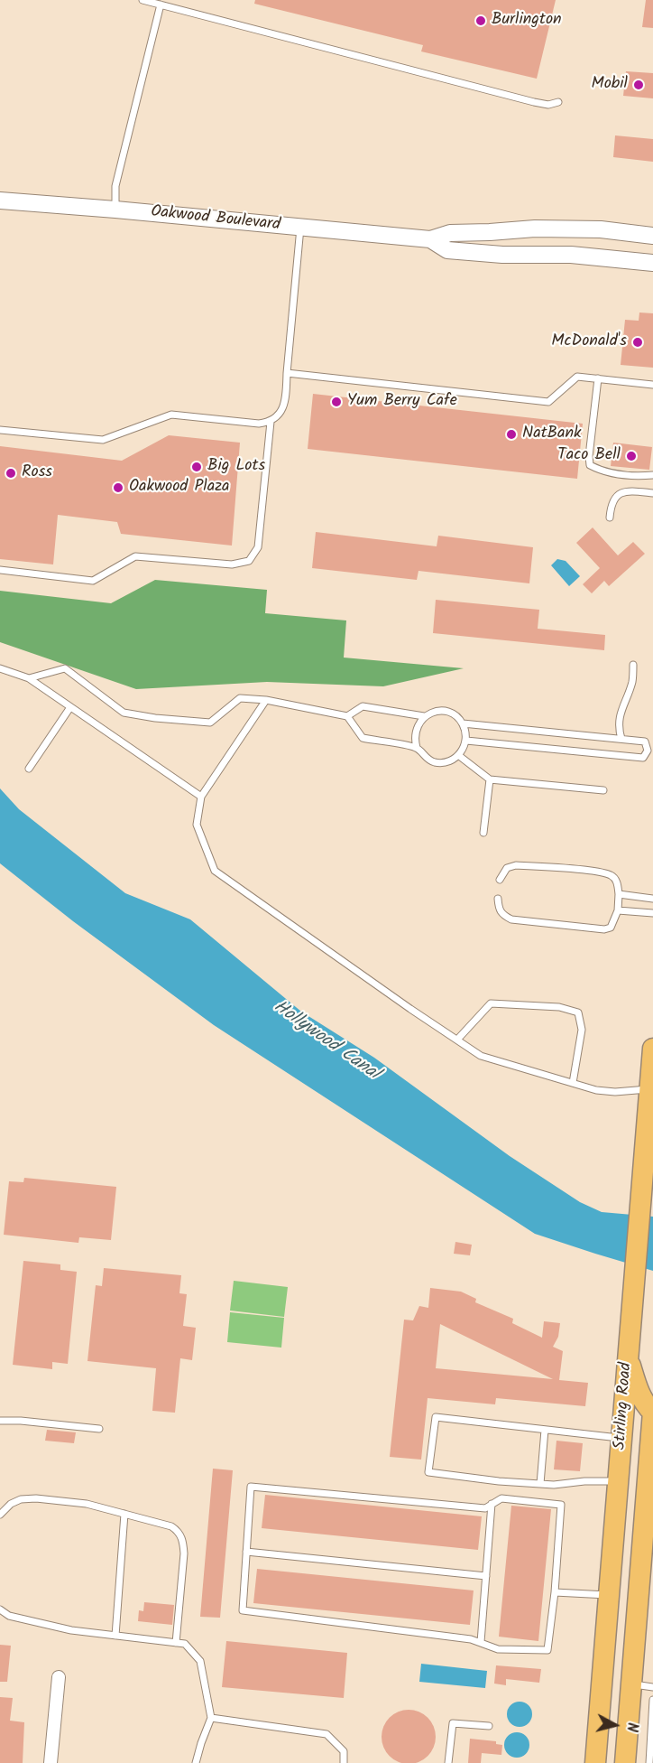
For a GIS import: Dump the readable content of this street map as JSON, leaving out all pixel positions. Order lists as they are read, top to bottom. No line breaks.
{"streets":{"main road":["Stirling Road"],"street":["Oakwood Boulevard"]},"water":["Hollywood Canal"],"places":["Burlington","Mobil","McDonald's","Yum Berry Cafe","NatBank","Taco Bell","Big Lots","Ross","Oakwood Plaza"],"north":"right"}
